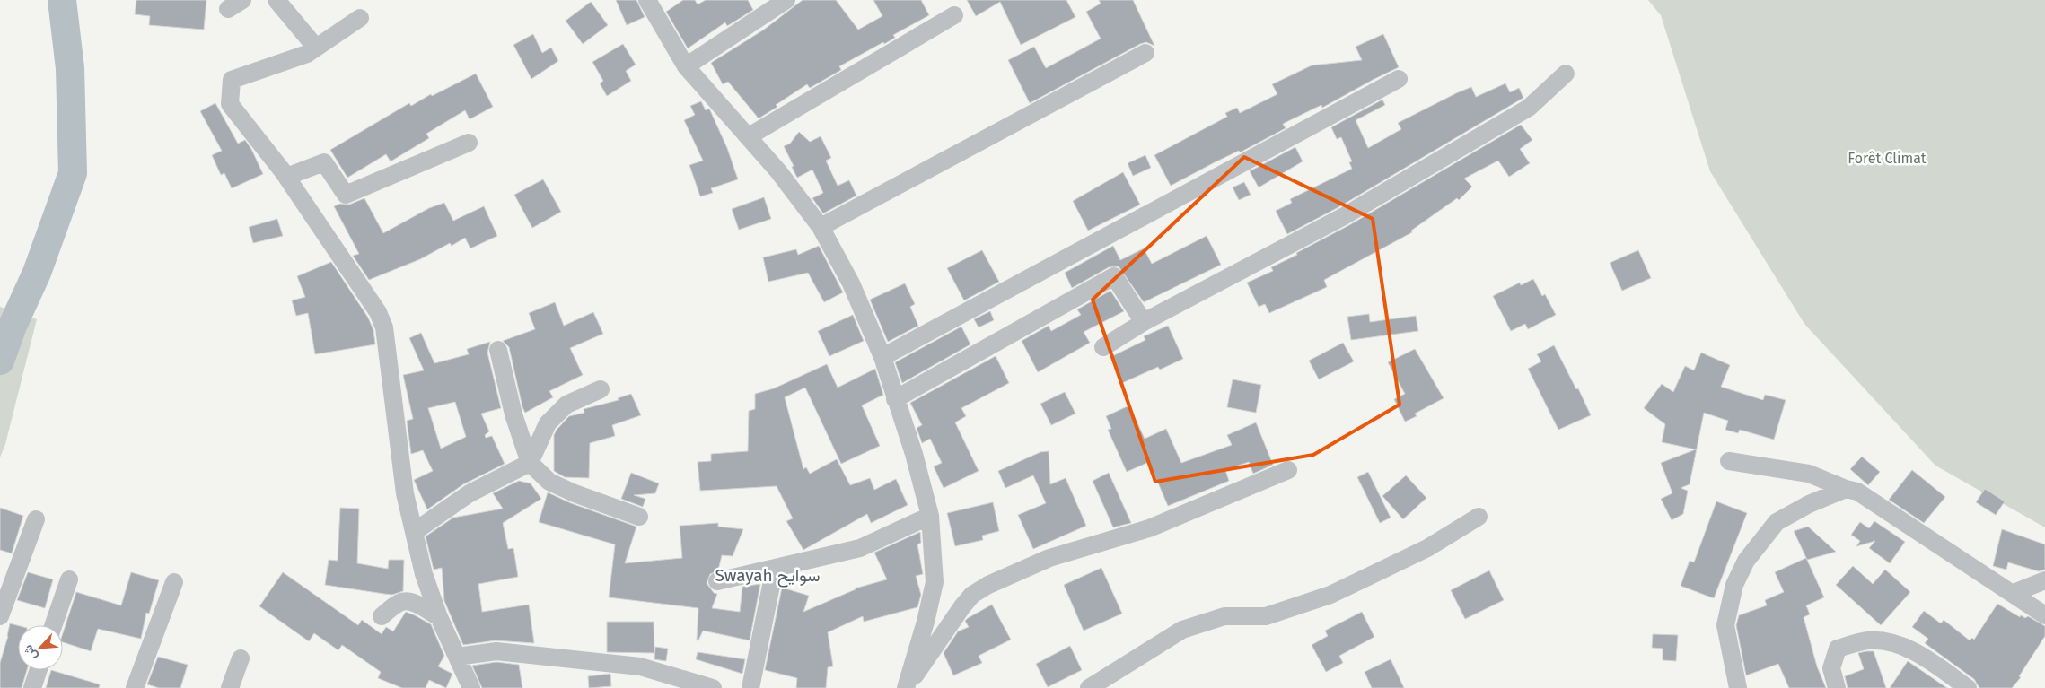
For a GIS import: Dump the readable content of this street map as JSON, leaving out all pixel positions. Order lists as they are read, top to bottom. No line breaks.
{"districts":["Swayah سوايح"],"parks":["Forêt Climat"],"north":"bottom left"}
